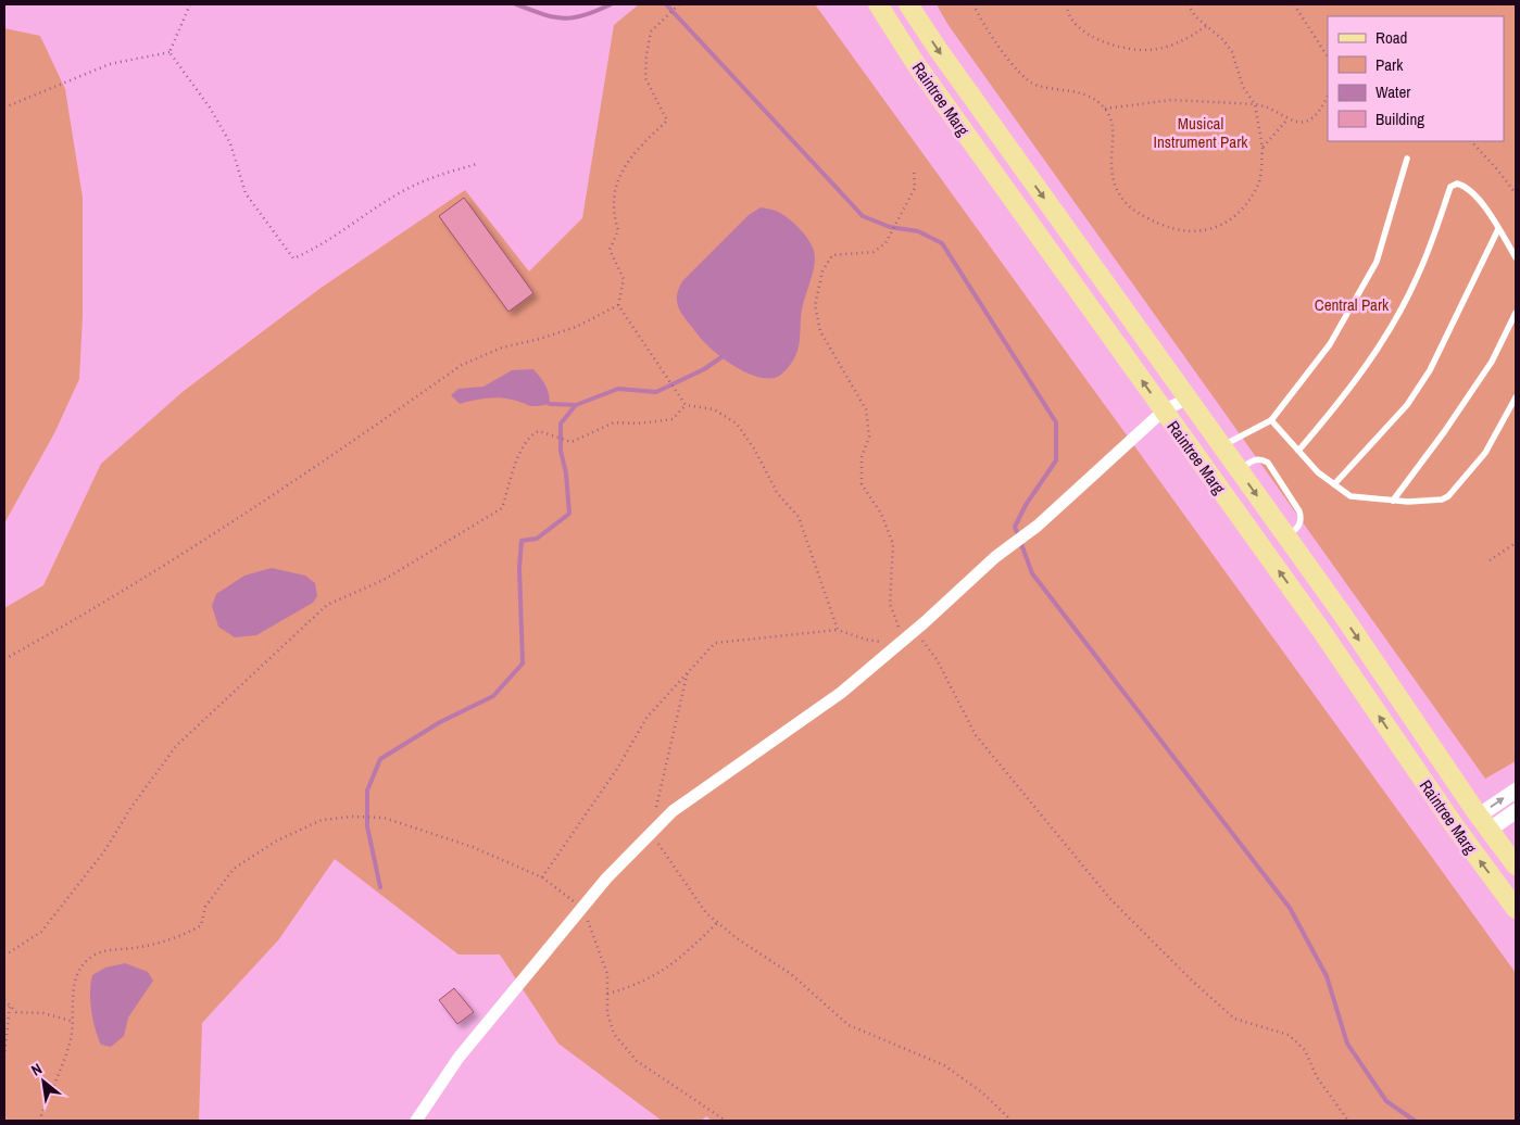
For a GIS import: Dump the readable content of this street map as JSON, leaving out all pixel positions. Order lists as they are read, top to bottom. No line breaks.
{"streets":{"main road":["Raintree Marg"]},"parks":["Musical Instrument Park","Central Park"],"legend":["Road","Park","Water","Building"],"north":"top left"}
